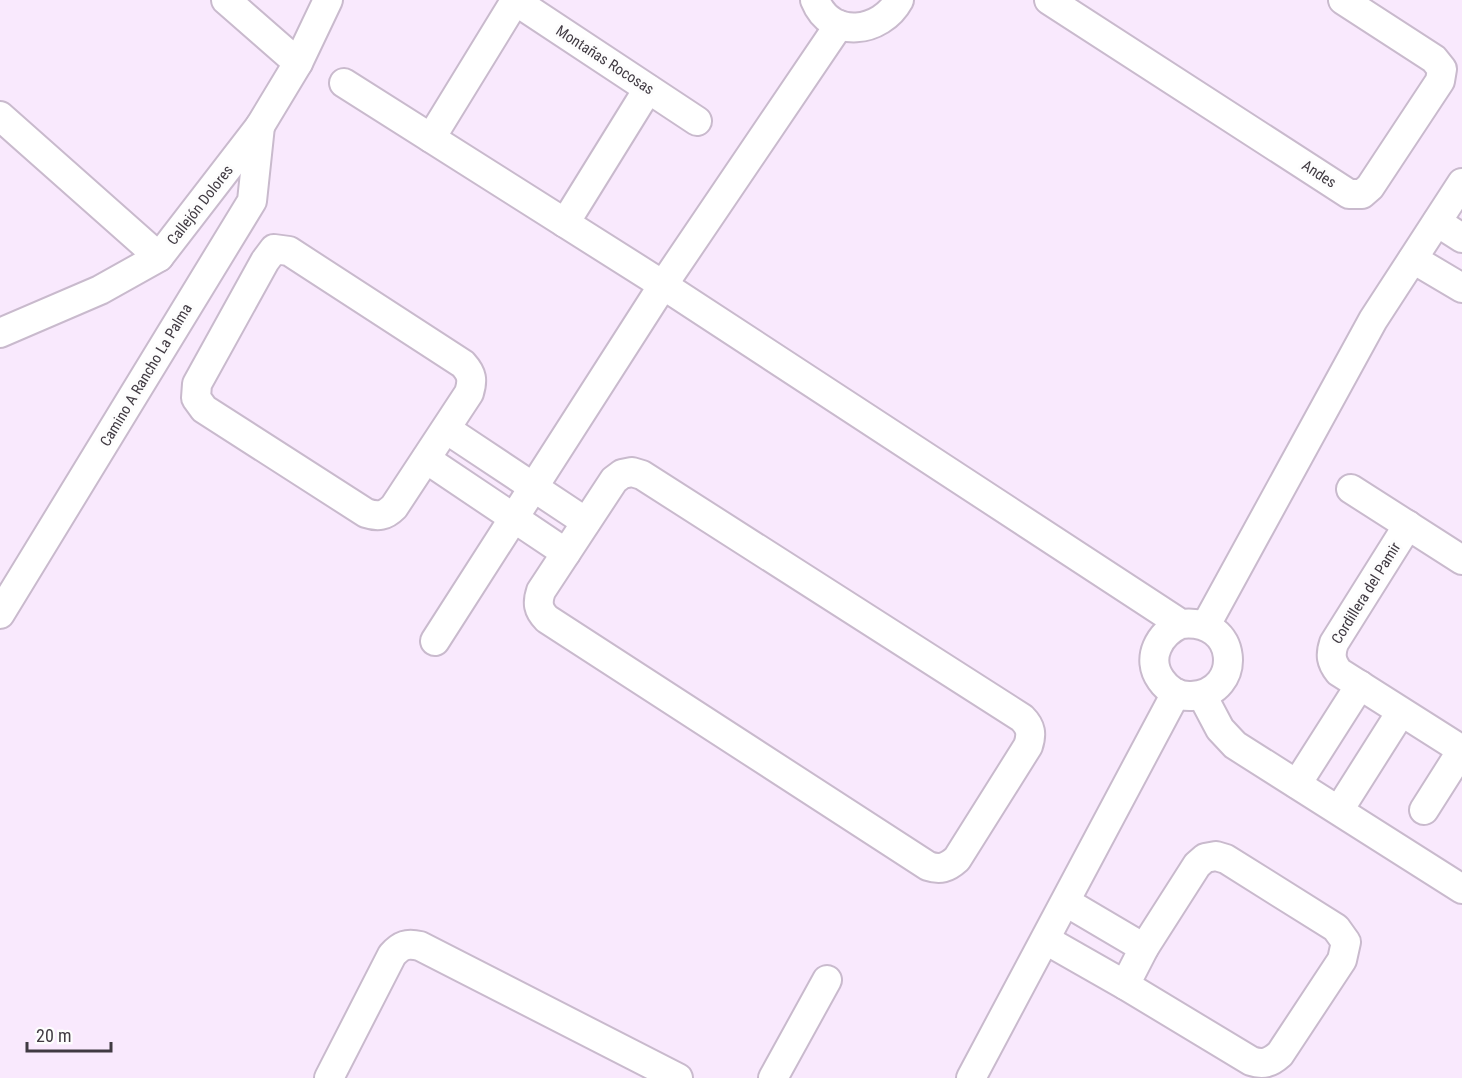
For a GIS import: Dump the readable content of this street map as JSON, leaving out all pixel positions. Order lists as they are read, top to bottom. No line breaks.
{"streets":{"street":["Montañas Rocosas","Andes","Callejón Dolores","Camino A Rancho La Palma","Cordillera del Pamir"]},"crossings":[["Callejón Dolores","Camino A Rancho La Palma"]],"scale_bar":"20 m"}
